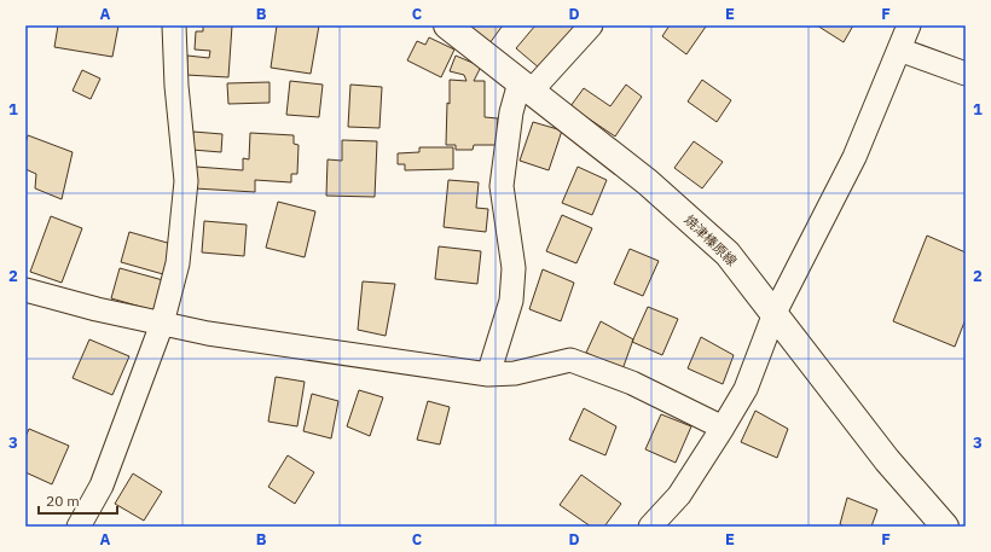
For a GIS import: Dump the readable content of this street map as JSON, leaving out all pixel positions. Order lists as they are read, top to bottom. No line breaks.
{"streets":{"main road":["焼津榛原線"]},"scale_bar":"20 m","grid":{"columns":["A","B","C","D","E","F"],"rows":["1","2","3"]}}
